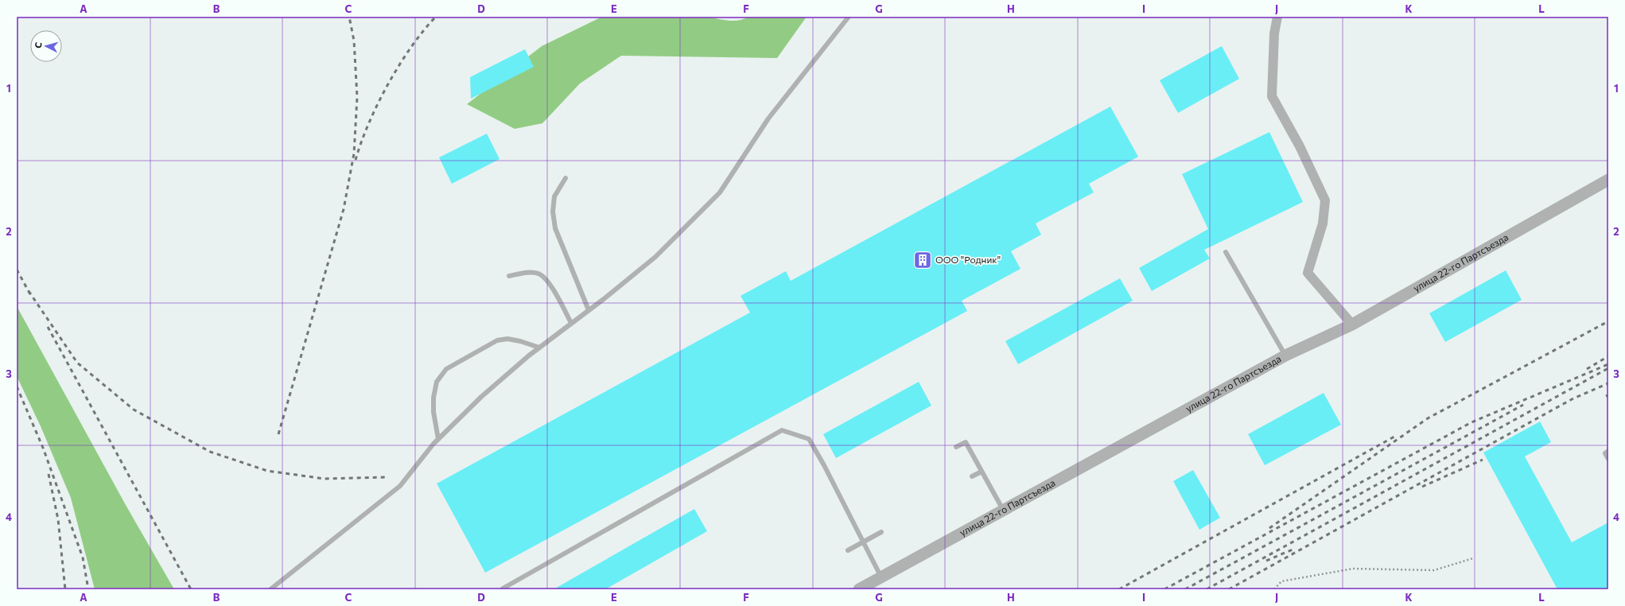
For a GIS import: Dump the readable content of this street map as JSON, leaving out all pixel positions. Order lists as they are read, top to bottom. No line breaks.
{"streets":{"street":["улица 22-го Партсъезда"]},"places":{"building":["ООО \"Родник\""]},"north":"left","grid":{"columns":["A","B","C","D","E","F","G","H","I","J","K","L"],"rows":["1","2","3","4"]}}
